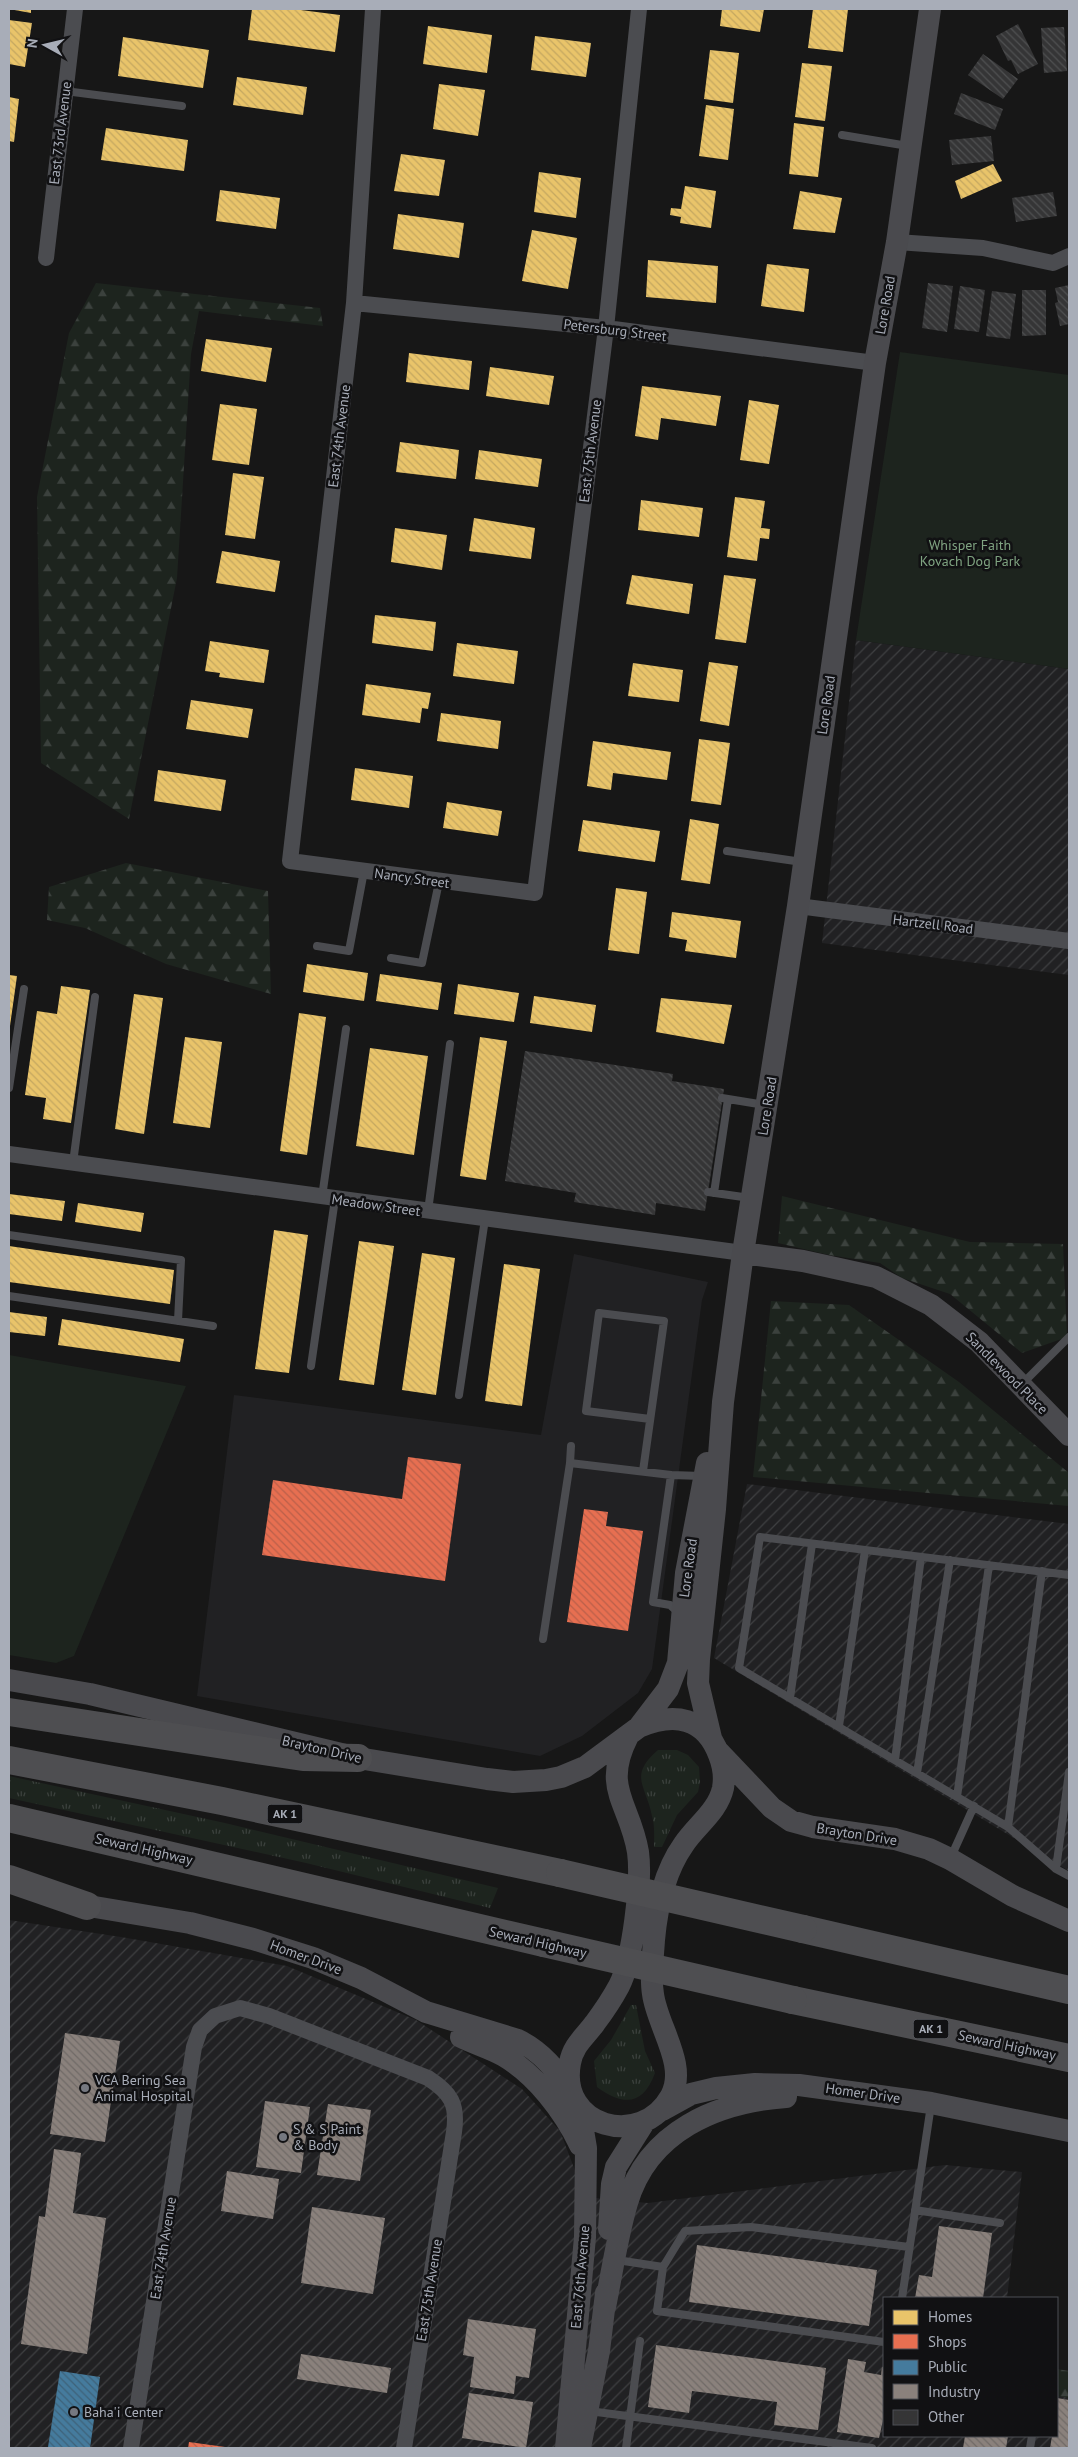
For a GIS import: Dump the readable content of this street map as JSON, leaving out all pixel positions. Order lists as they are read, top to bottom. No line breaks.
{"streets":{"highway":["AK 1","Seward Highway"],"street":["East 73rd Avenue","Lore Road","Petersburg Street","East 74th Avenue","East 75th Avenue","Nancy Street","Hartzell Road","Meadow Street","Sandlewood Place","Brayton Drive","Homer Drive","East 76th Avenue"]},"crossings":[["Lore Road","Petersburg Street"],["Lore Road","Hartzell Road"],["Lore Road","Meadow Street"],["Lore Road","Sandlewood Place"],["Lore Road","Brayton Drive"],["Lore Road","Homer Drive"],["Lore Road","East 76th Avenue"],["Petersburg Street","East 74th Avenue"],["Petersburg Street","East 75th Avenue"],["East 74th Avenue","East 75th Avenue"],["East 74th Avenue","Nancy Street"],["East 75th Avenue","Nancy Street"],["Meadow Street","Sandlewood Place"],["Brayton Drive","East 76th Avenue"],["Homer Drive","East 76th Avenue"]],"parks":["Whisper Faith Kovach Dog Park"],"places":["VCA Bering Sea Animal Hospital","S & S Paint & Body","Baha'i Center"],"legend":["Homes","Shops","Public","Industry","Other"],"north":"left"}
